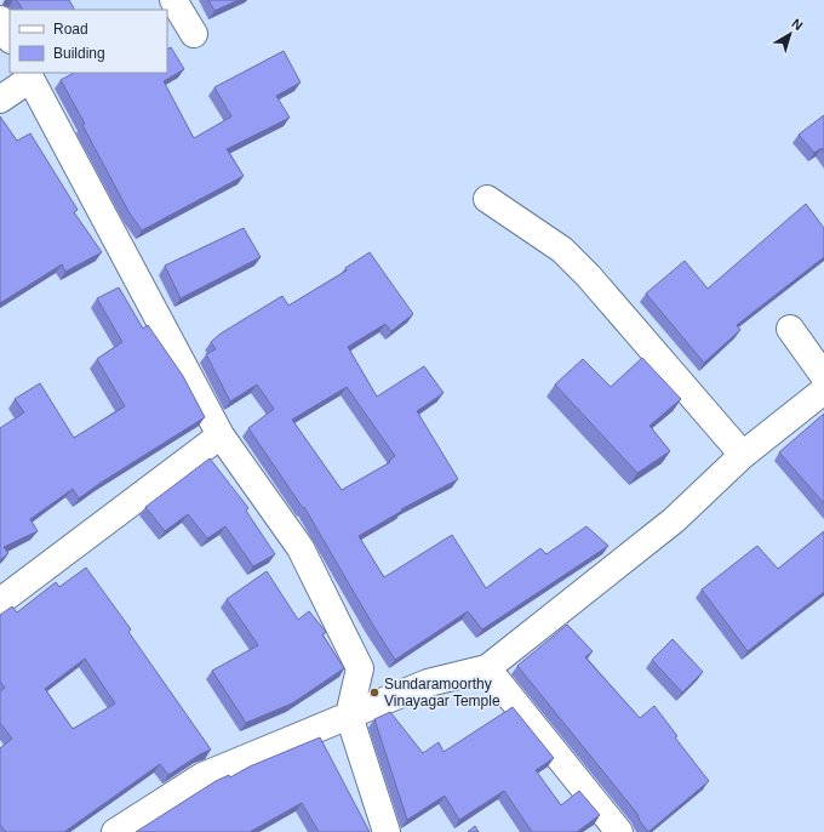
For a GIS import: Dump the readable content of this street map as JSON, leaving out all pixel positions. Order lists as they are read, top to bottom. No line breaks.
{"places":["Sundaramoorthy Vinayagar Temple"],"legend":["Road","Building"],"north":"top right"}
